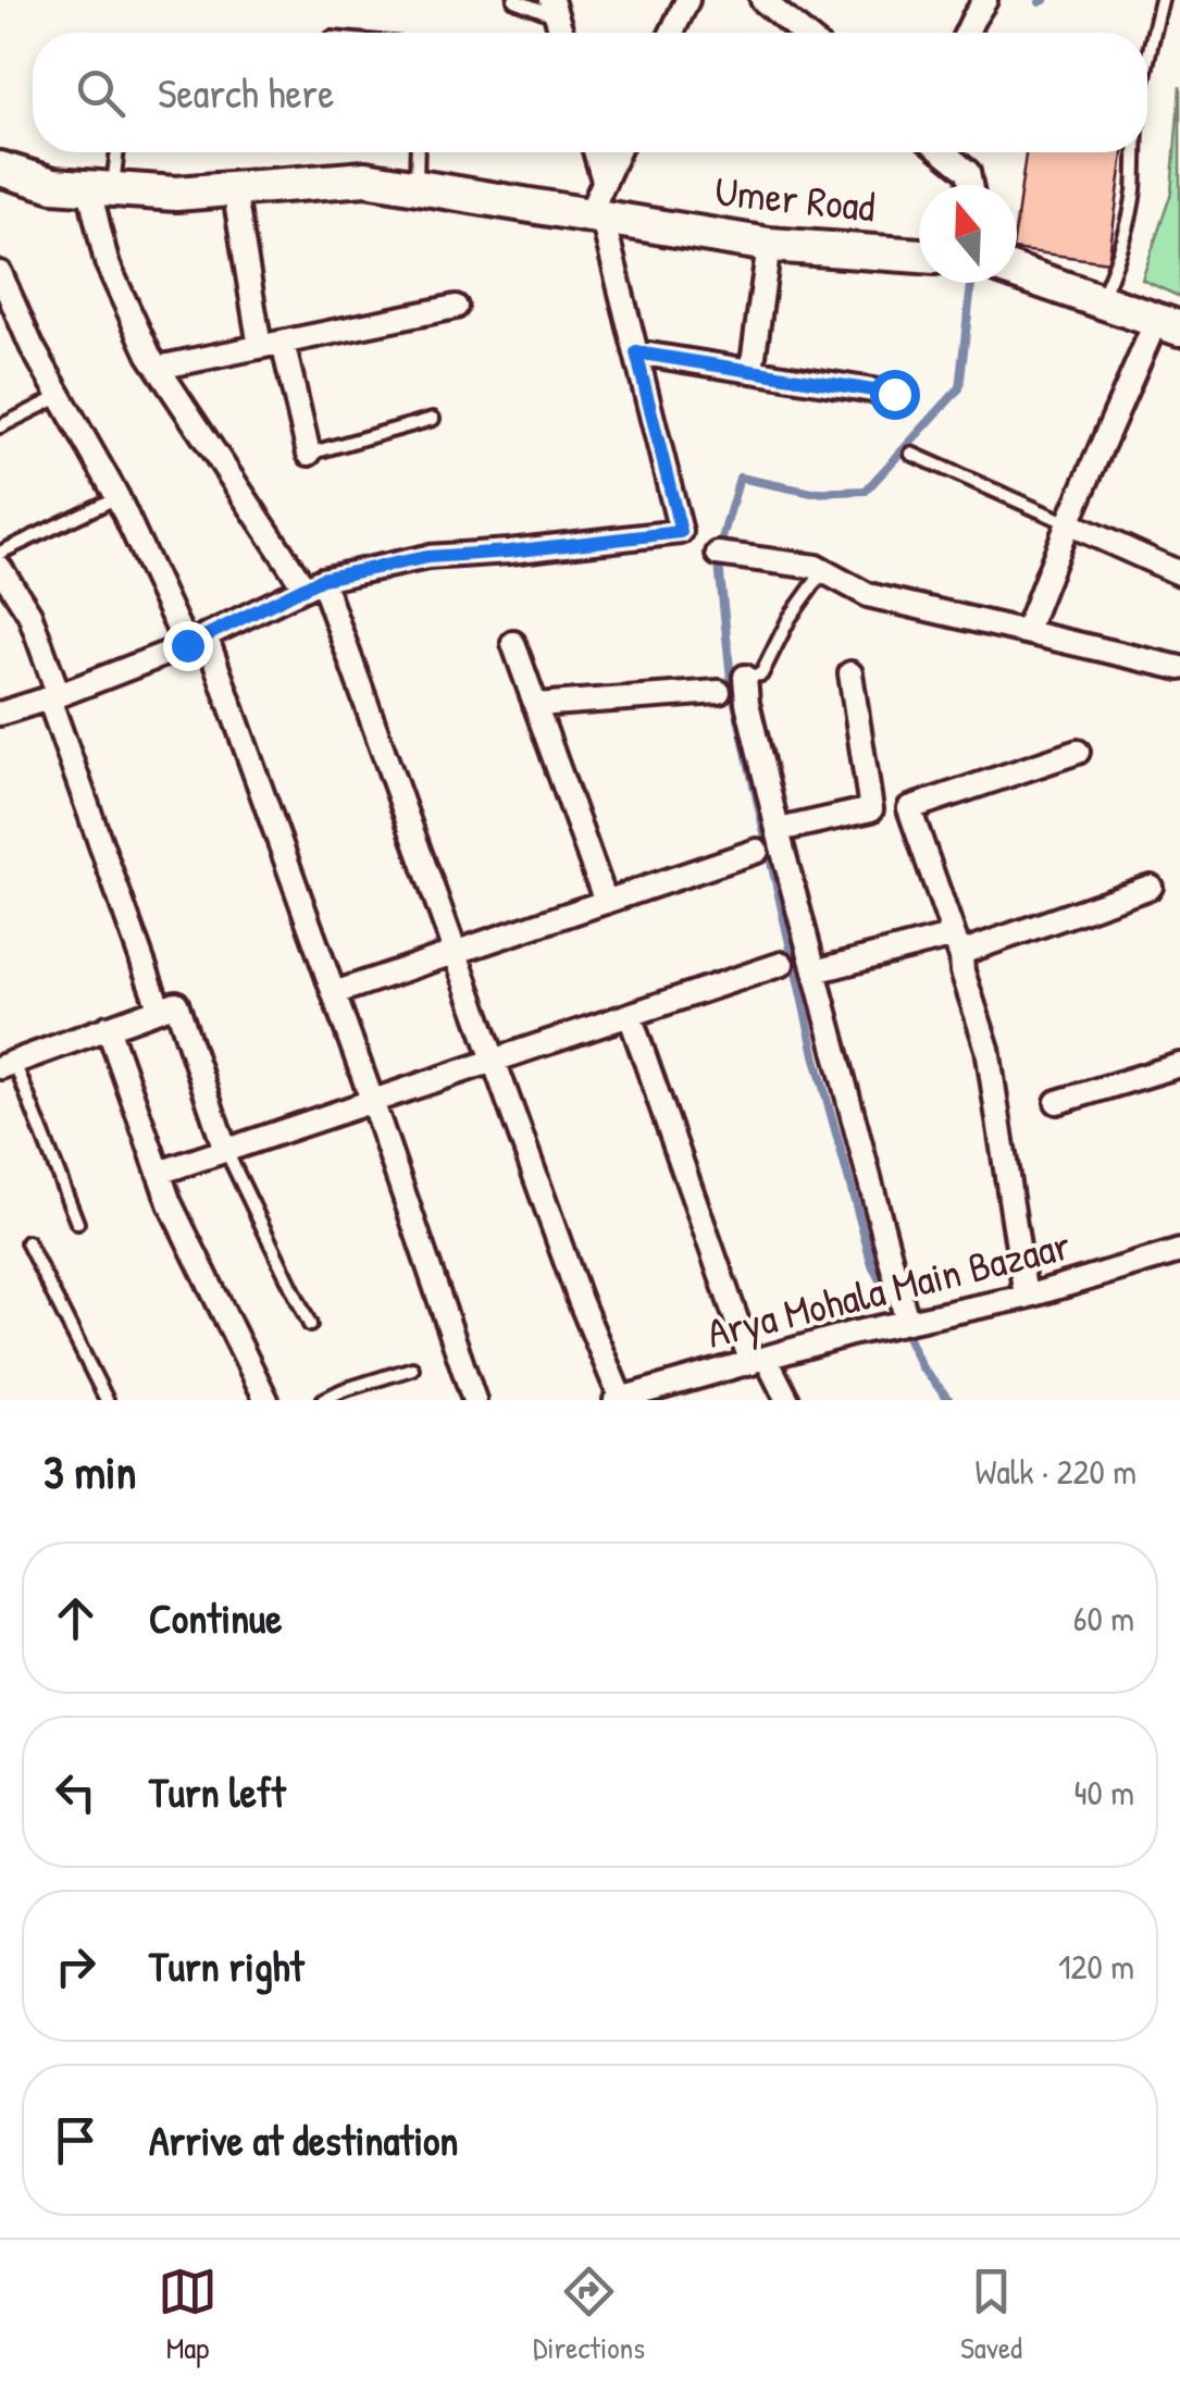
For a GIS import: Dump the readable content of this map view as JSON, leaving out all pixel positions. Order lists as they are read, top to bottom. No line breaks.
{"streets":{"street":["Umer Road","Arya Mohala Main Bazaar"]},"north":"top","page":{"search":"Search here","heading":["3 min","Walk · 220 m"],"list":[["Continue","60 m"],["Turn left","40 m"],["Turn right","120 m"],"Arrive at destination"],"nav":["Map","Directions","Saved"]}}
